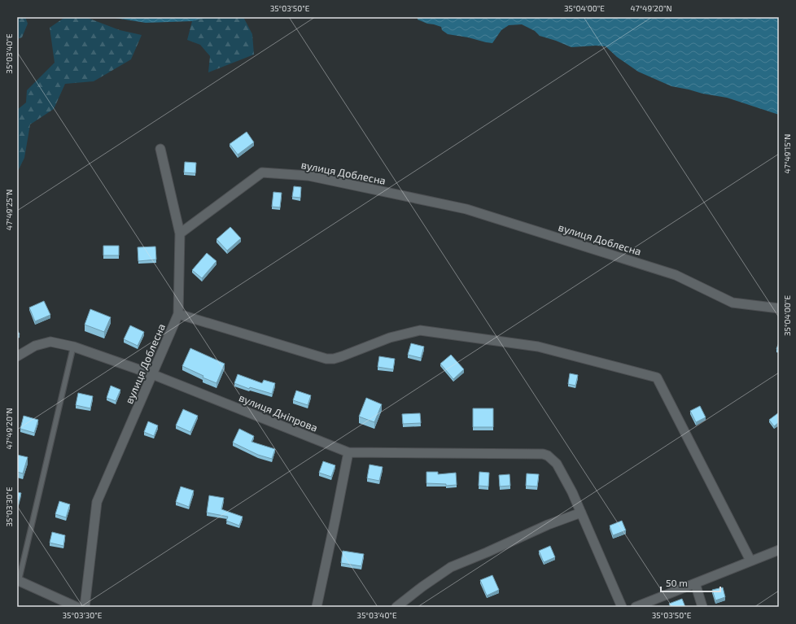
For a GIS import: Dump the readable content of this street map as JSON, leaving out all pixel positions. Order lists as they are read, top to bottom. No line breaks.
{"streets":{"street":["вулиця Доблесна","вулиця Дніпрова"]},"crossings":[["вулиця Доблесна","вулиця Дніпрова"]],"scale_bar":"50 m","coordinates":["35°03'50\"E","35°04'00\"E","47°49'20\"N","35°03'40\"E","47°49'15\"N","47°49'25\"N","35°03'30\"E"]}
